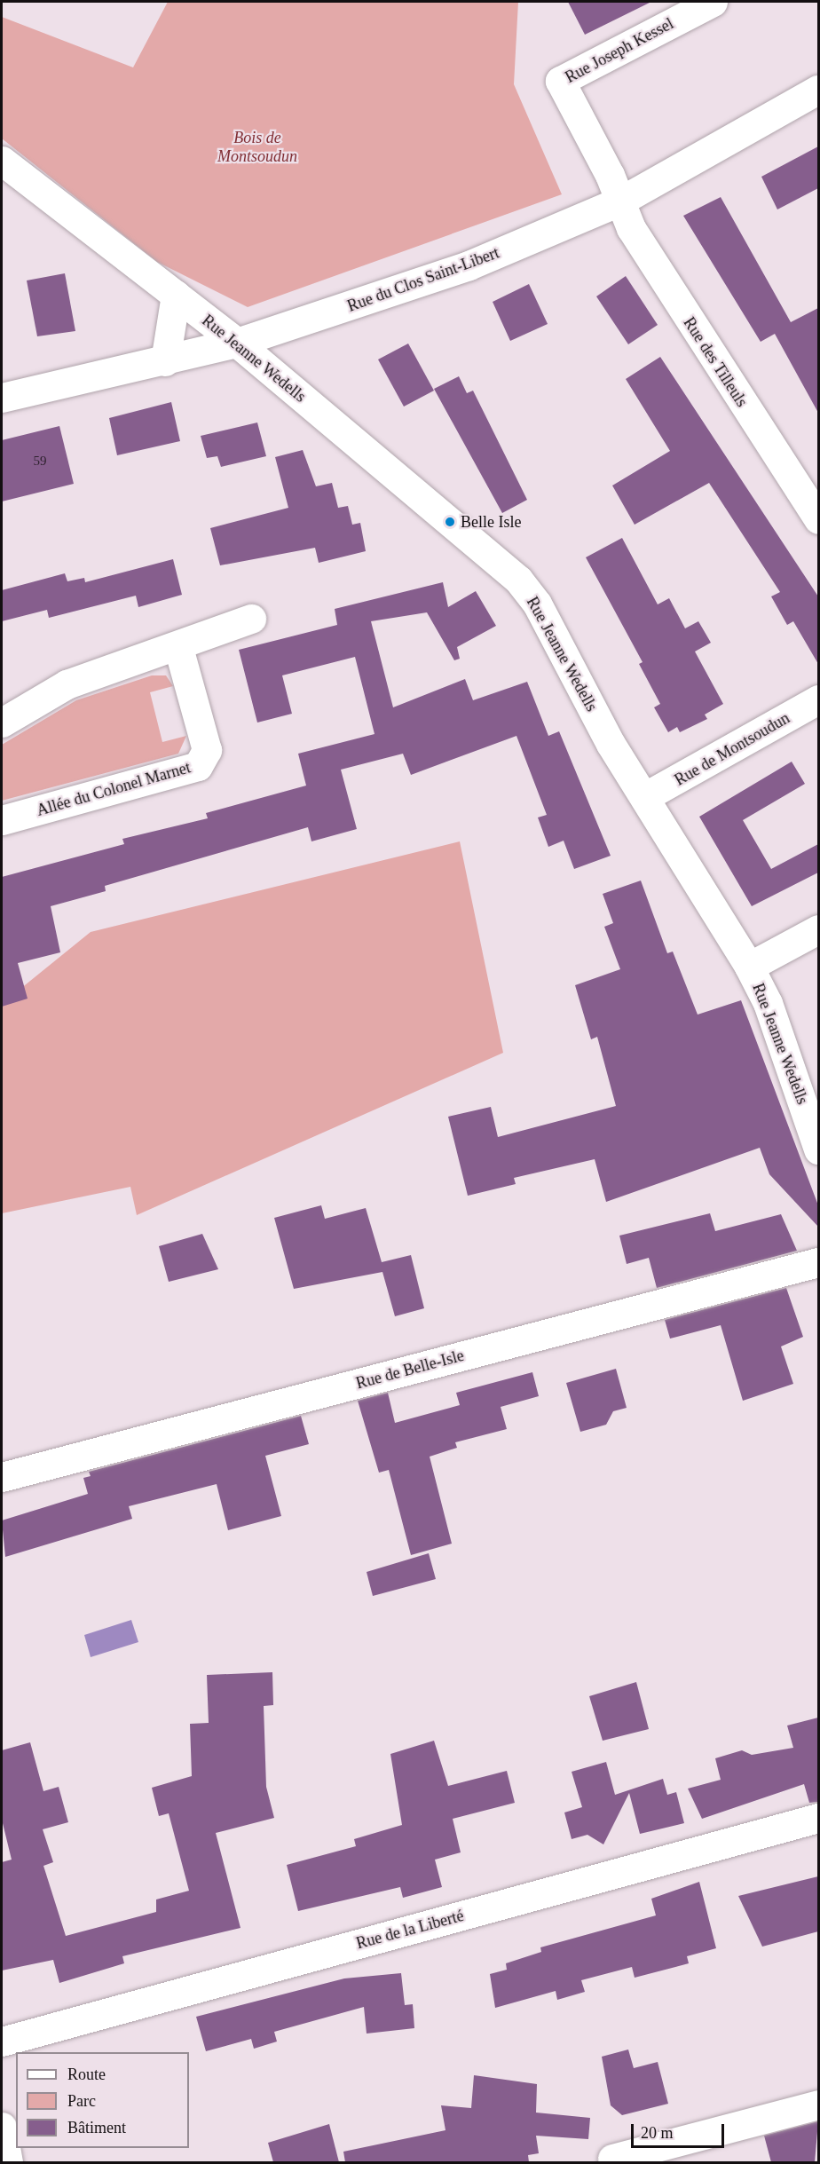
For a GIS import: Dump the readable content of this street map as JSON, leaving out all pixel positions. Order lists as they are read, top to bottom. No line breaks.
{"streets":{"street":["Rue Joseph Kessel","Rue du Clos Saint-Libert","Rue Jeanne Wedells","Rue des Tilleuls","Rue de Montsoudun","Allée du Colonel Marnet","Rue de Belle-Isle","Rue de la Liberté"]},"crossings":[["Rue Joseph Kessel","Rue du Clos Saint-Libert"],["Rue Joseph Kessel","Rue des Tilleuls"],["Rue du Clos Saint-Libert","Rue Jeanne Wedells"],["Rue du Clos Saint-Libert","Rue des Tilleuls"],["Rue Jeanne Wedells","Rue de Montsoudun"]],"parks":["Bois de Montsoudun"],"places":["Belle Isle"],"house_numbers":["59"],"legend":["Route","Parc","Bâtiment"],"scale_bar":"20 m"}
